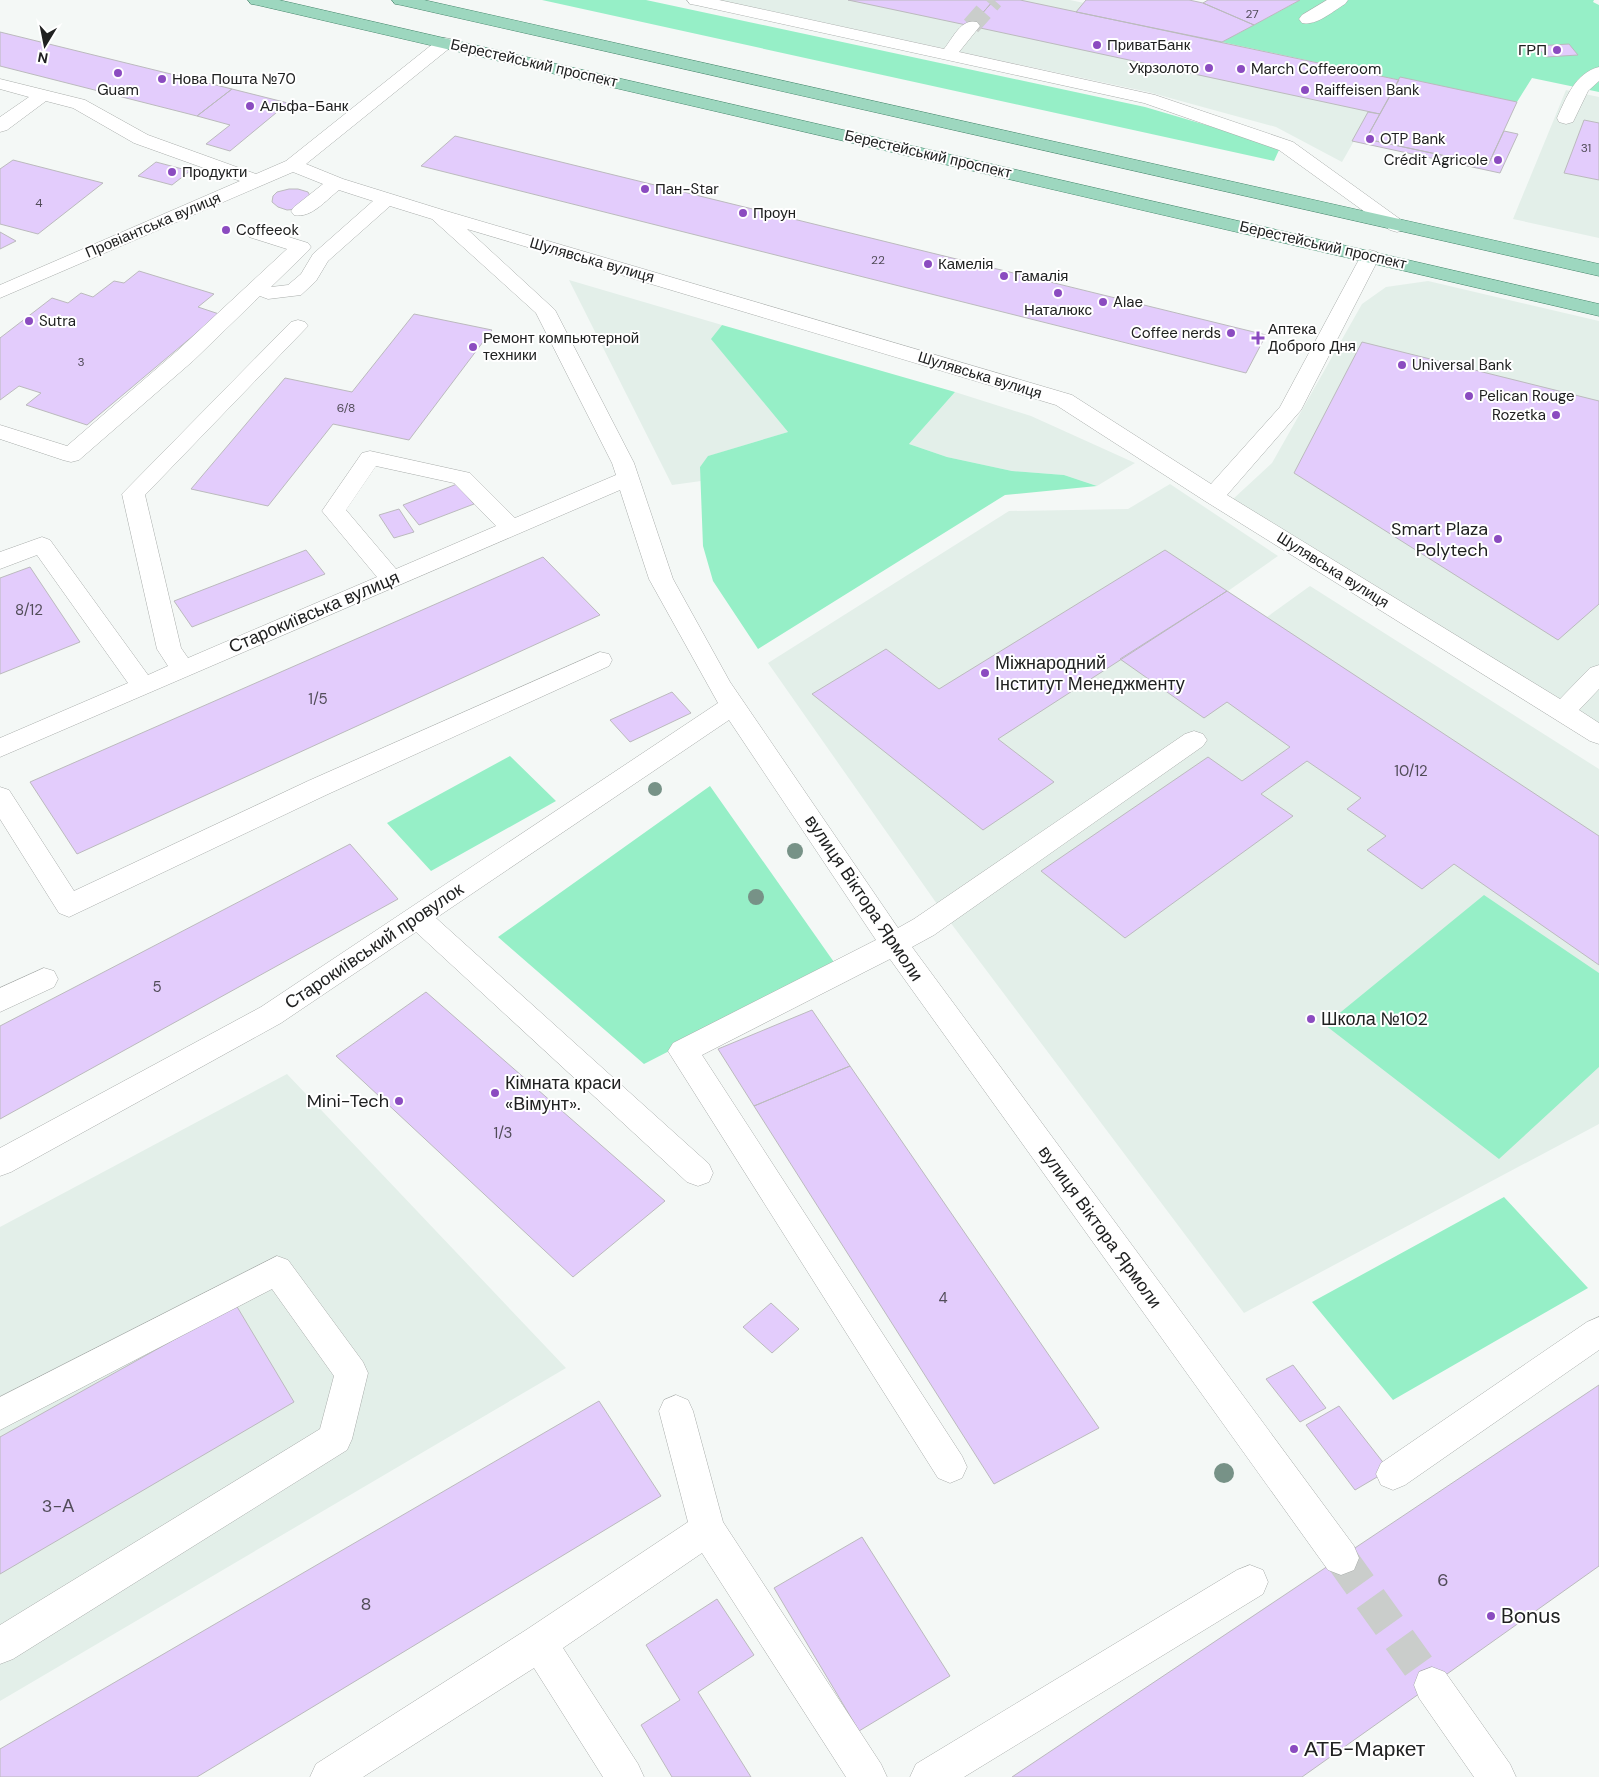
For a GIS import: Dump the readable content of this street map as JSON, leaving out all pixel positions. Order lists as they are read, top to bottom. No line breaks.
{"streets":{"main road":["Берестейський проспект"],"street":["Провіантська вулиця","Шулявська вулиця","Старокиївська вулиця","вулиця Віктора Ярмоли","Старокиївський провулок"]},"crossings":[["Берестейський проспект","Провіантська вулиця"],["Провіантська вулиця","Шулявська вулиця"],["Шулявська вулиця","вулиця Віктора Ярмоли"],["Старокиївська вулиця","вулиця Віктора Ярмоли"],["вулиця Віктора Ярмоли","Старокиївський провулок"]],"places":{"other":["ПриватБанк","ГРП","Укрзолото","March Coffeeroom","Guam","Нова Пошта №70","Raiffeisen Bank","Альфа-Банк","OTP Bank","Crédit Agricole","Продукти","Пан-Star","Проун","Coffeeok","Камелія","Гамалія","Наталюкс","Alae","Sutra","Coffee nerds","Ремонт компьютерной техники","Universal Bank","Pelican Rouge","Rozetka","Smart Plaza Polytech","Міжнародний Інститут Менеджменту","Школа №102","Кімната краси «Вімунт».","Mini-Tech","Bonus","АТБ-Маркет"],"health":["Аптека Доброго Дня"]},"house_numbers":["27","31","4","22","3","6/8","8/12","1/5","10/12","5","1/3","4","3-А","6","8"],"north":"bottom"}
